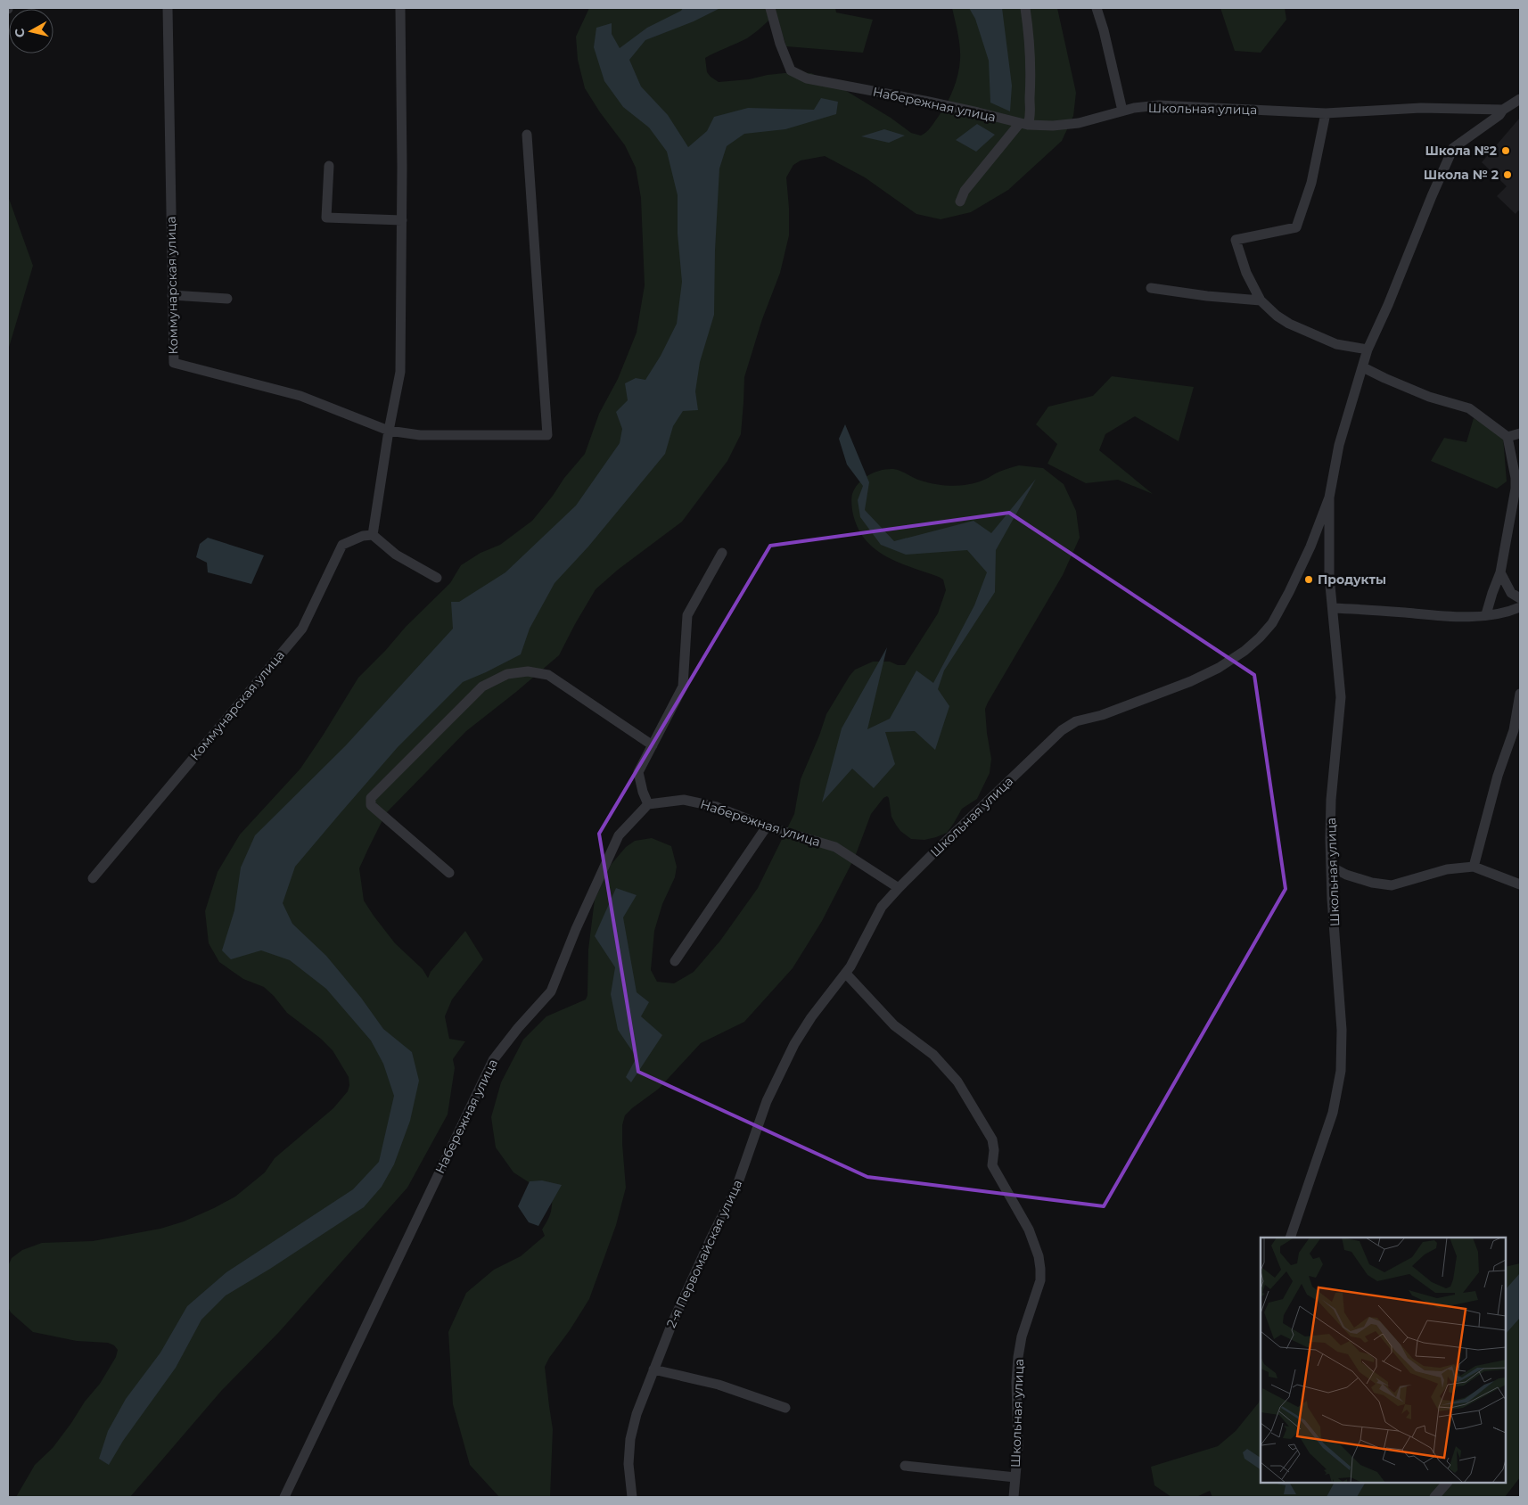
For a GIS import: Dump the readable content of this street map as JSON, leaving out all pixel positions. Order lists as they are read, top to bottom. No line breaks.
{"streets":{"street":["Набережная улица","Школьная улица","Коммунарская улица","2-я Первомайская улица"]},"crossings":[["Набережная улица","Школьная улица"],["Школьная улица","2-я Первомайская улица"]],"places":["Школа №2","Школа № 2","Продукты"],"north":"left"}
